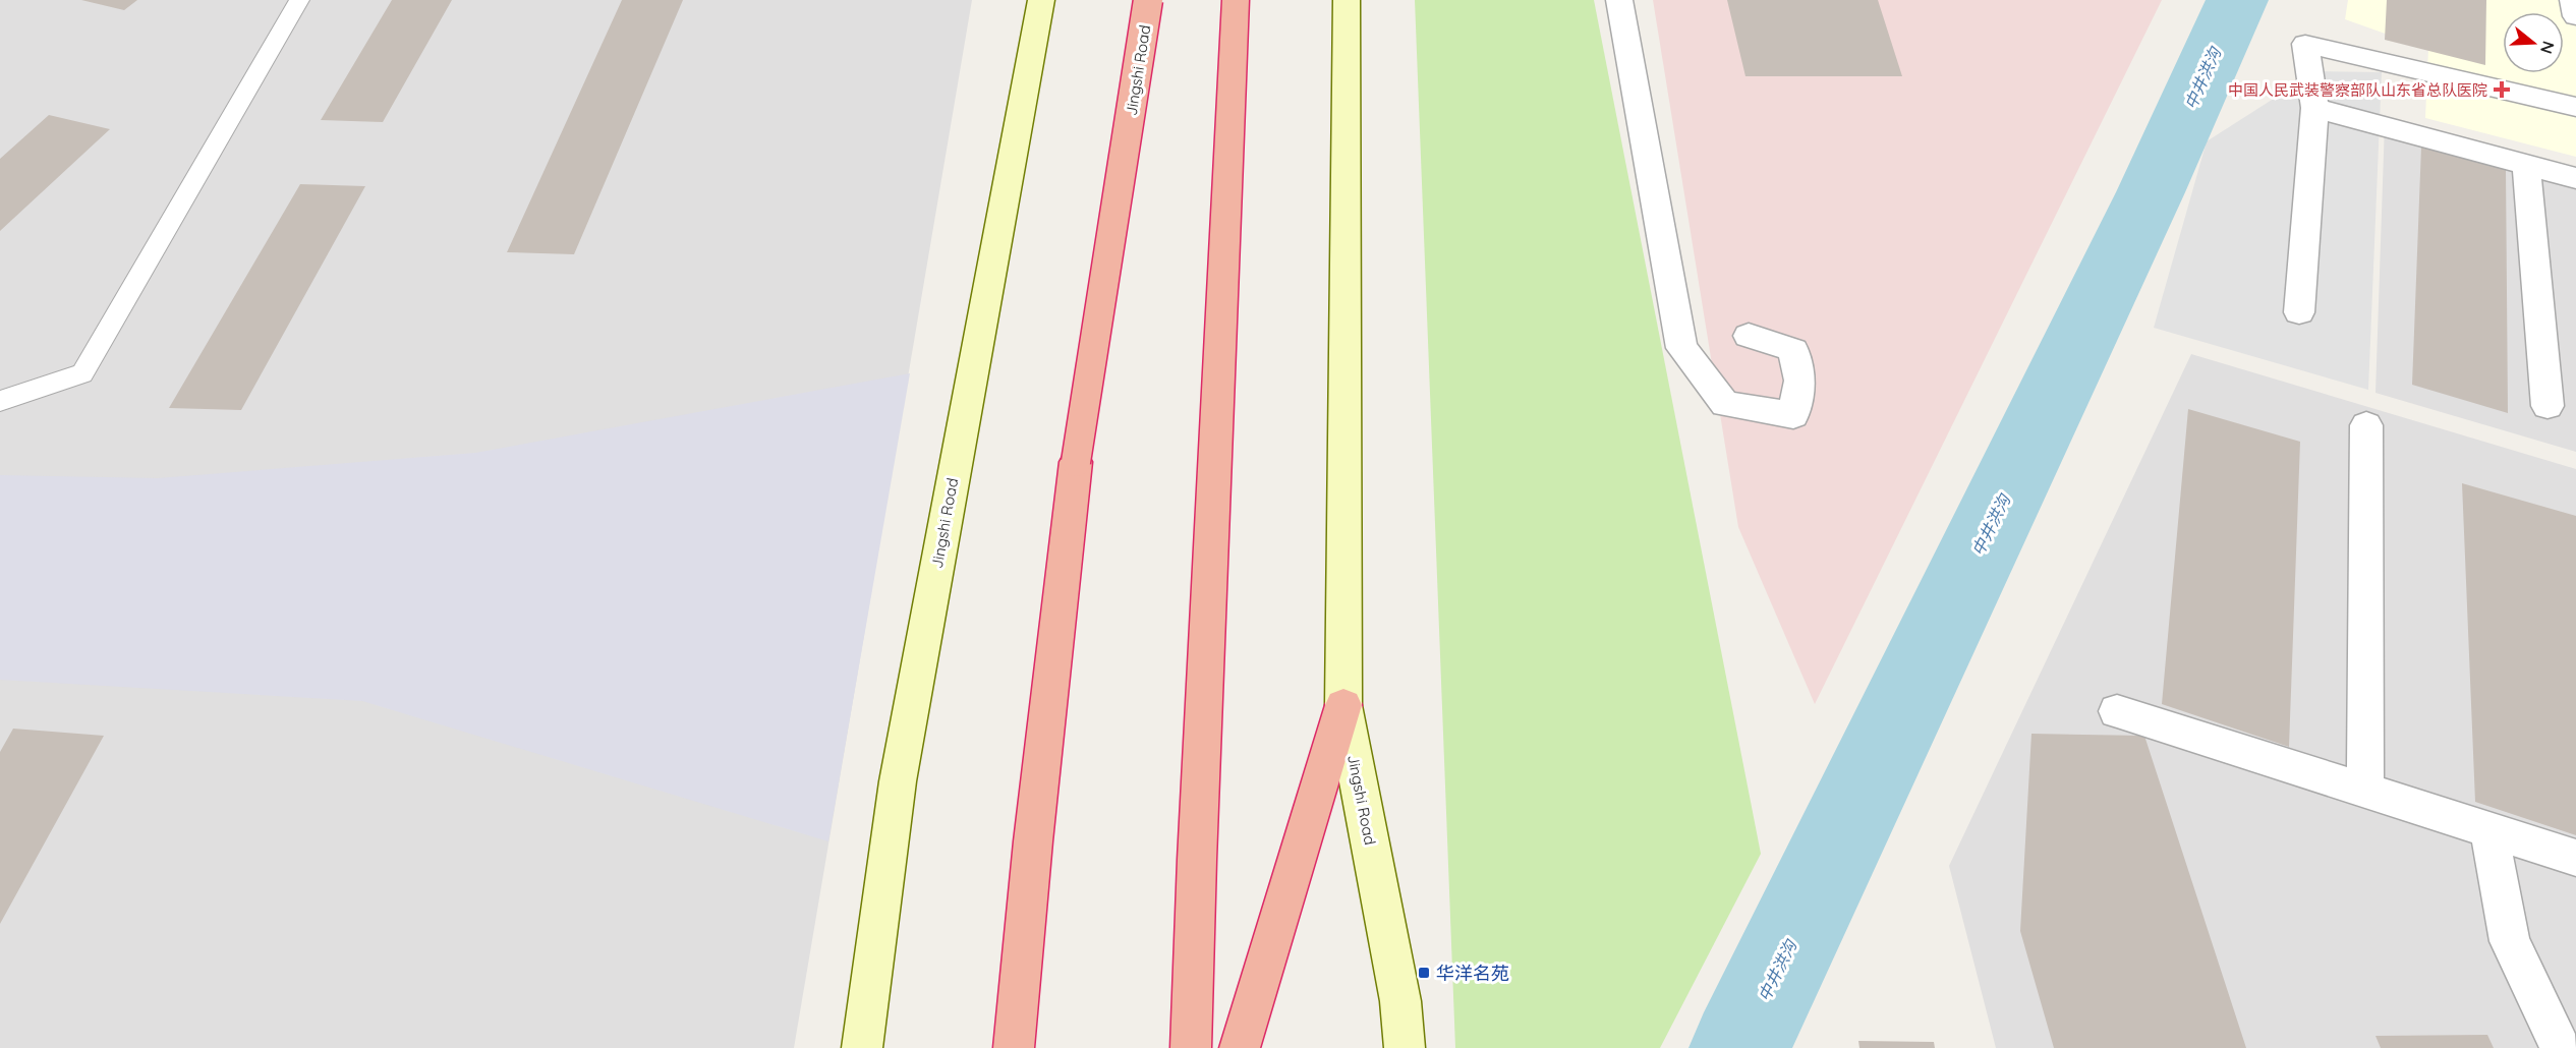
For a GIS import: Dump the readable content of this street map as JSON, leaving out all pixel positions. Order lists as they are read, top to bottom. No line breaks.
{"streets":{"highway":["Jingshi Road"]},"water":["中井洪沟"],"places":{"health":["中国人民武装警察部队山东省总队医院"],"transit":["华洋名苑"]},"north":"right"}
